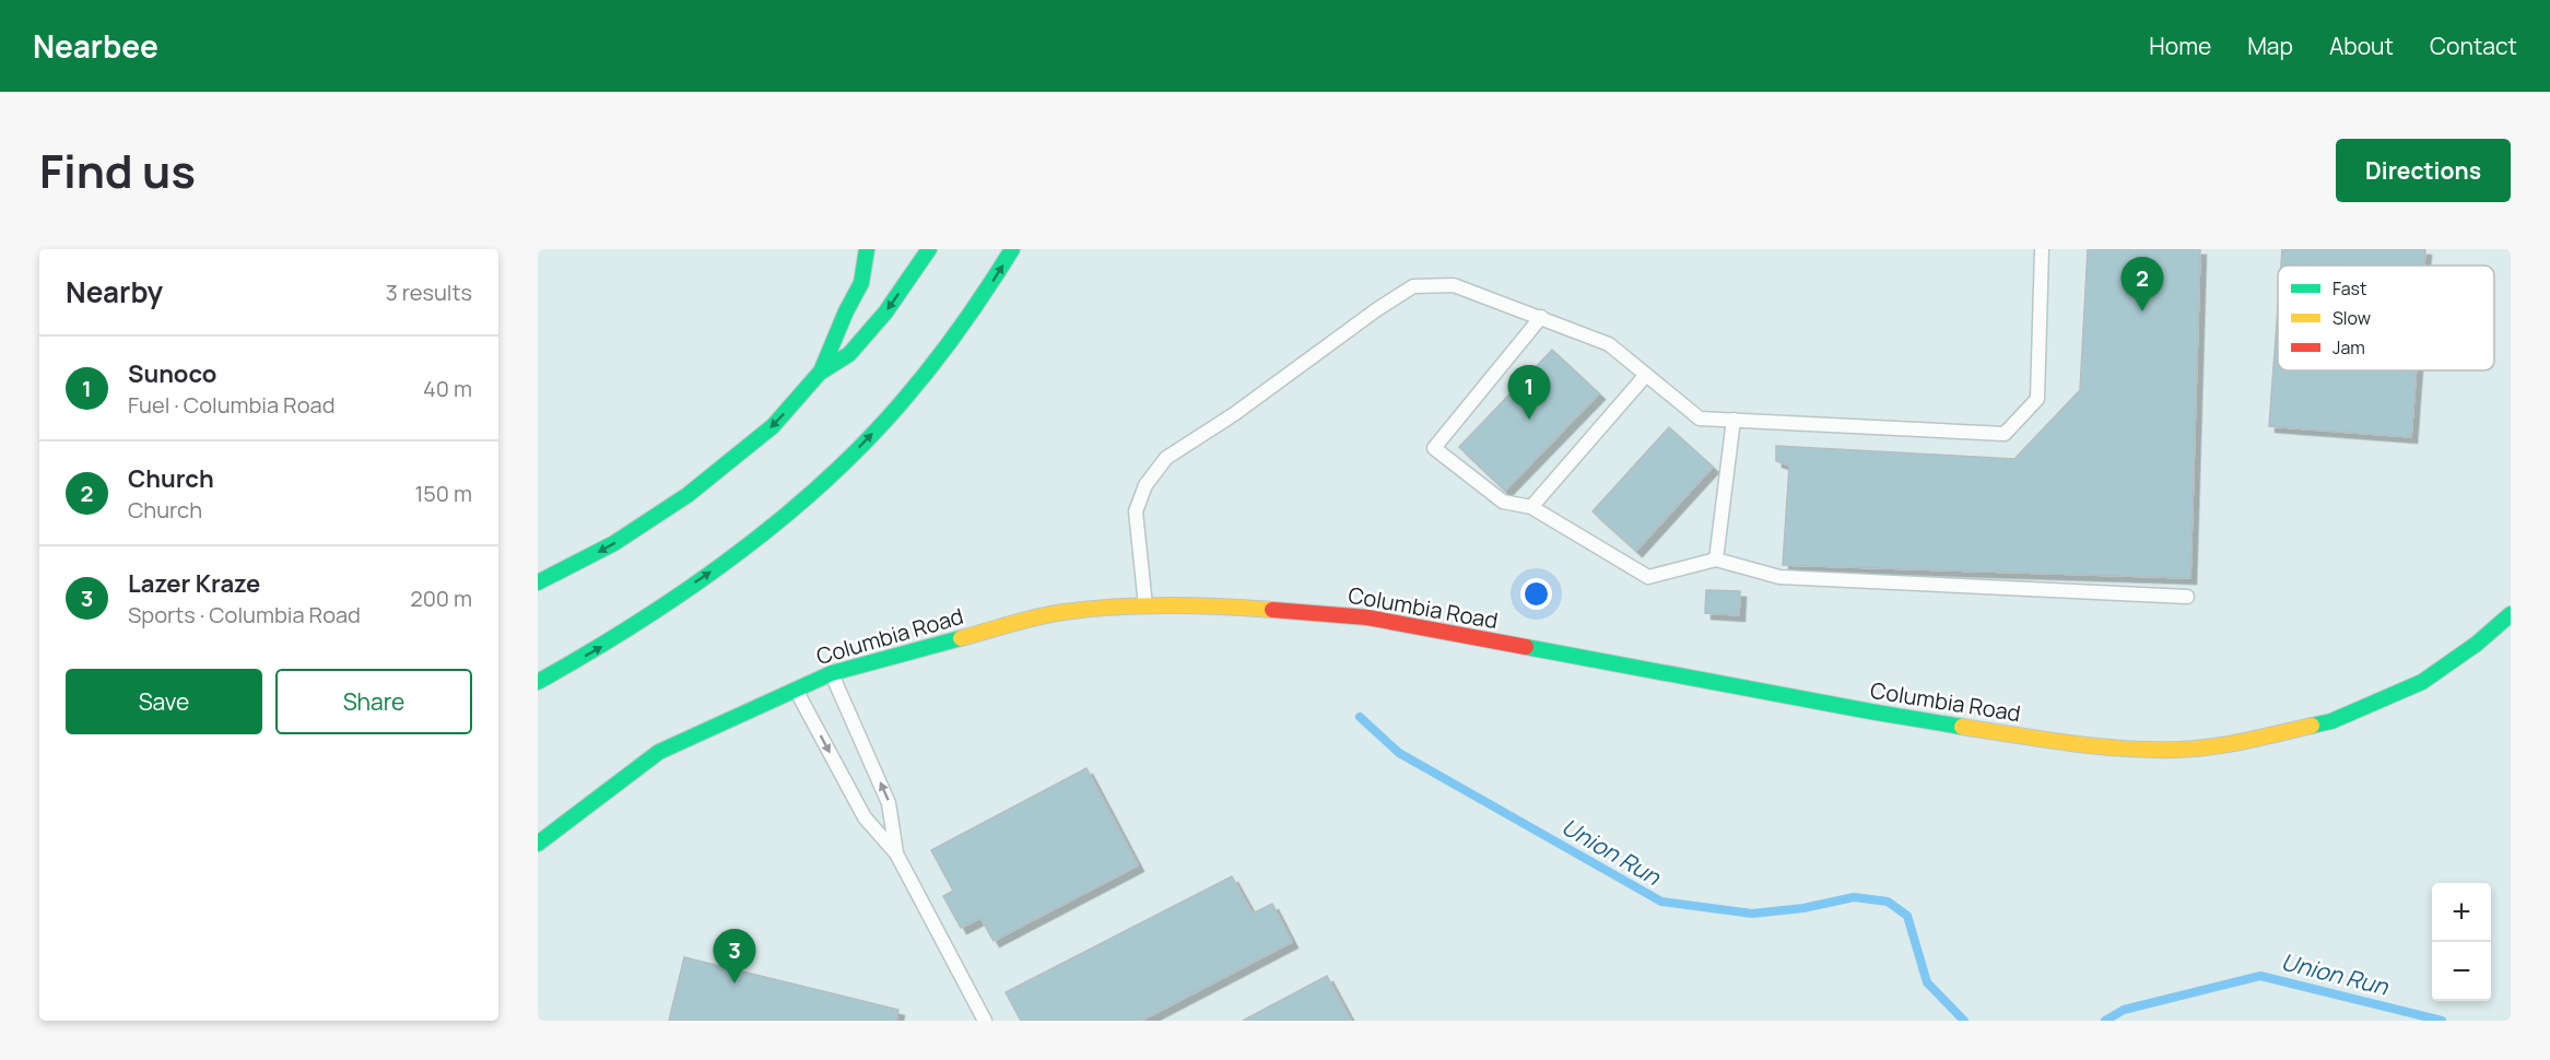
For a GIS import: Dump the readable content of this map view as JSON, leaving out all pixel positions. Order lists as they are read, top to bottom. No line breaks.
{"streets":{"main road":["Columbia Road"]},"water":["Union Run"],"legend":["Fast","Slow","Jam"],"page":{"header":"Nearbee","nav":["Home","Map","About","Contact"],"title":"Find us","buttons":["Directions",["Save","Share"]],"heading":["Nearby","3 results"],"pins":["2","1","3"],"list":[{"mark":"1","name":"Sunoco","note":"Fuel · Columbia Road","value":"40 m"},{"mark":"2","name":"Church","note":"Church","value":"150 m"},{"mark":"3","name":"Lazer Kraze","note":"Sports · Columbia Road","value":"200 m"}],"map_buttons":["+","−"]}}
